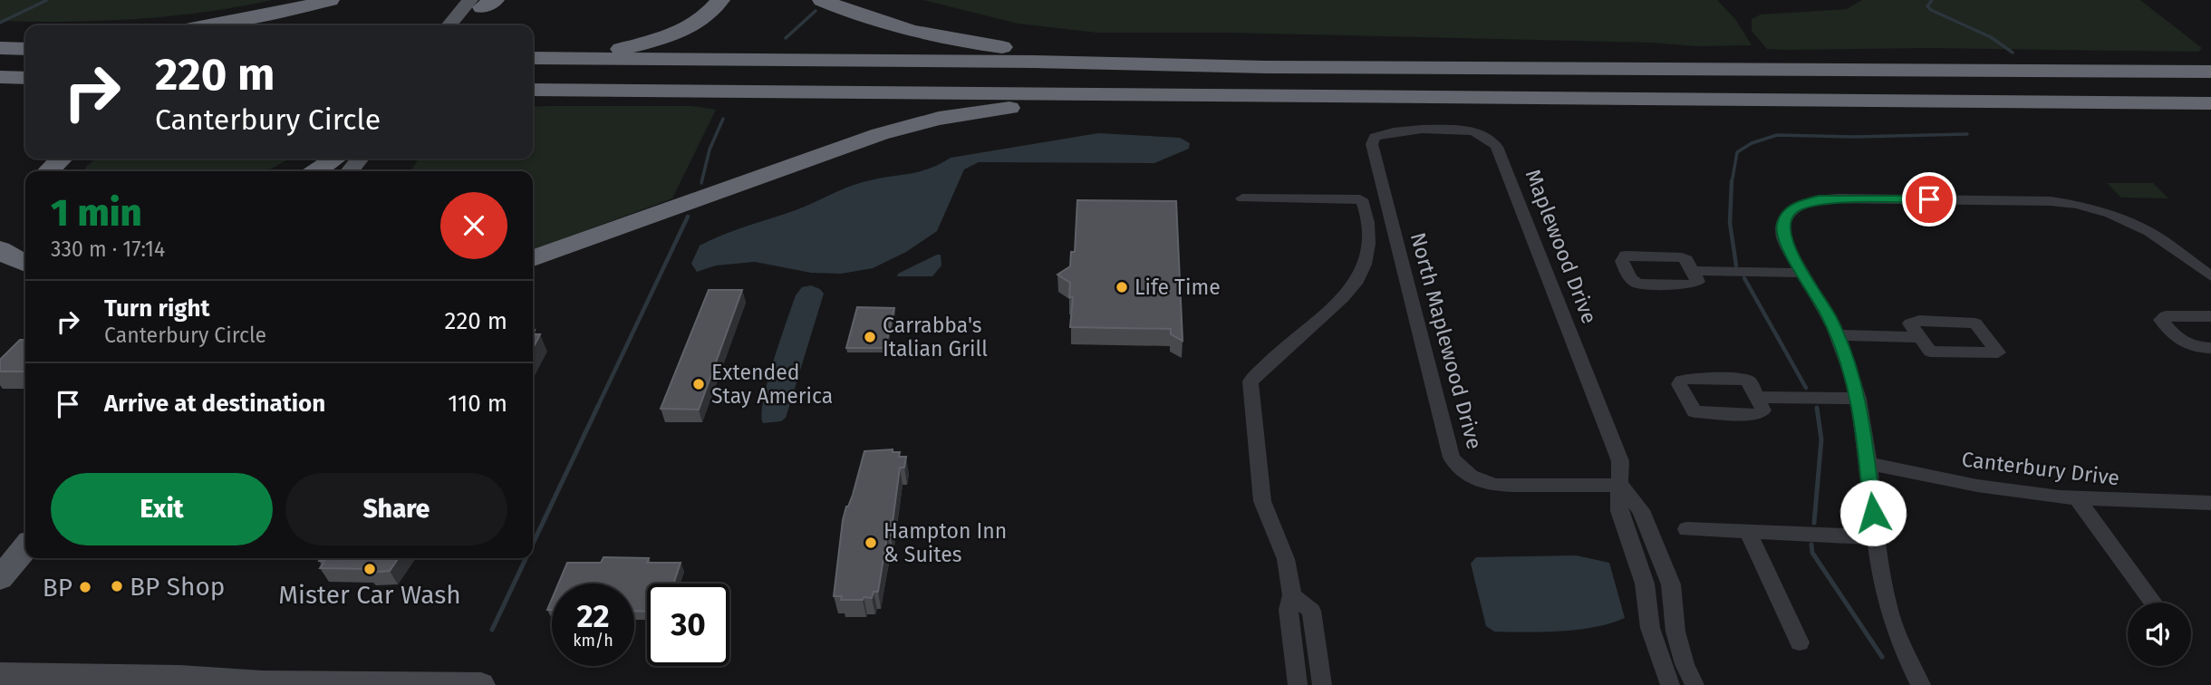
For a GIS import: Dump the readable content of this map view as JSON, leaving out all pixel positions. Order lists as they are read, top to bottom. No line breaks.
{"streets":{"street":["Maplewood Drive","North Maplewood Drive","Canterbury Drive"]},"crossings":[["Maplewood Drive","North Maplewood Drive"]],"places":["Life Time","Carrabba's Italian Grill","Extended Stay America","Hampton Inn & Suites","Mister Car Wash","BP Shop","BP"],"page":{"turn":["220 m","Canterbury Circle"],"heading":["1 min","330 m · 17:14"],"list":[{"name":"Turn right","note":"Canterbury Circle","value":"220 m"},{"name":"Arrive at destination","value":"110 m"}],"buttons":["Exit","Share"],"speed":"22 km/h","limit":"30"}}
